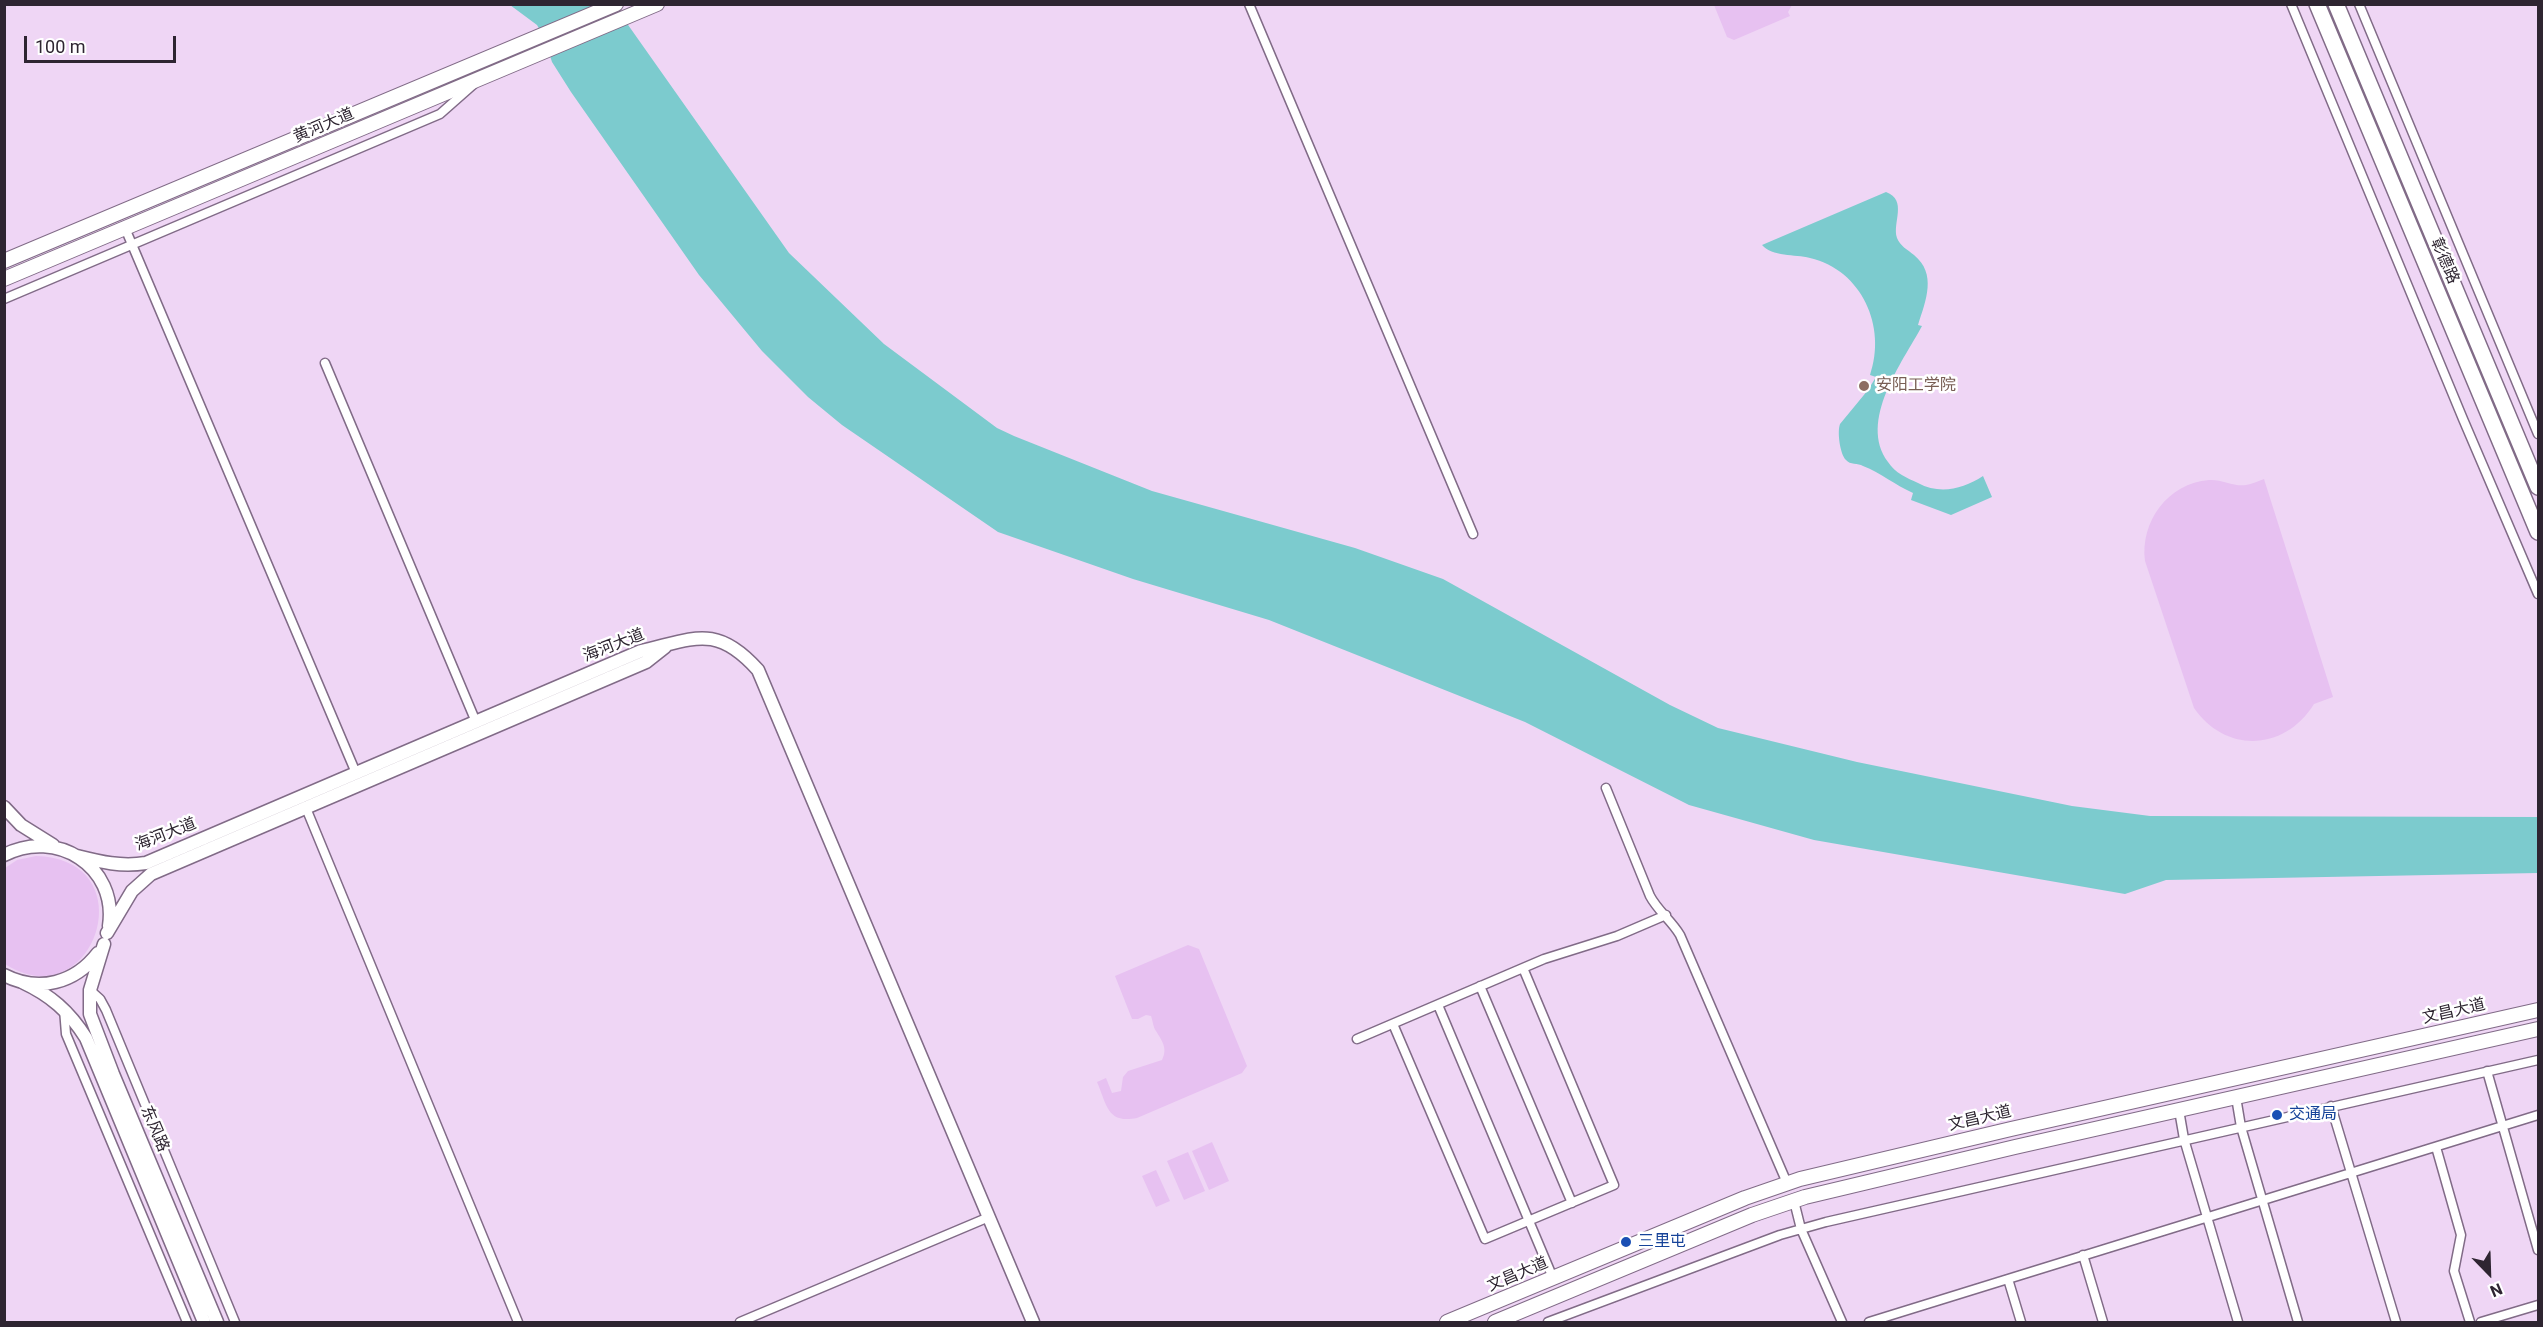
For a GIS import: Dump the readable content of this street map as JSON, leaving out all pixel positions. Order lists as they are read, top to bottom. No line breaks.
{"streets":{"highway":["彰德路"],"main road":["黄河大道","文昌大道"],"street":["海河大道","东风路"]},"crossings":[["海河大道","东风路"]],"places":["安阳工学院","交通局","三里屯"],"scale_bar":"100 m","north":"bottom right"}
